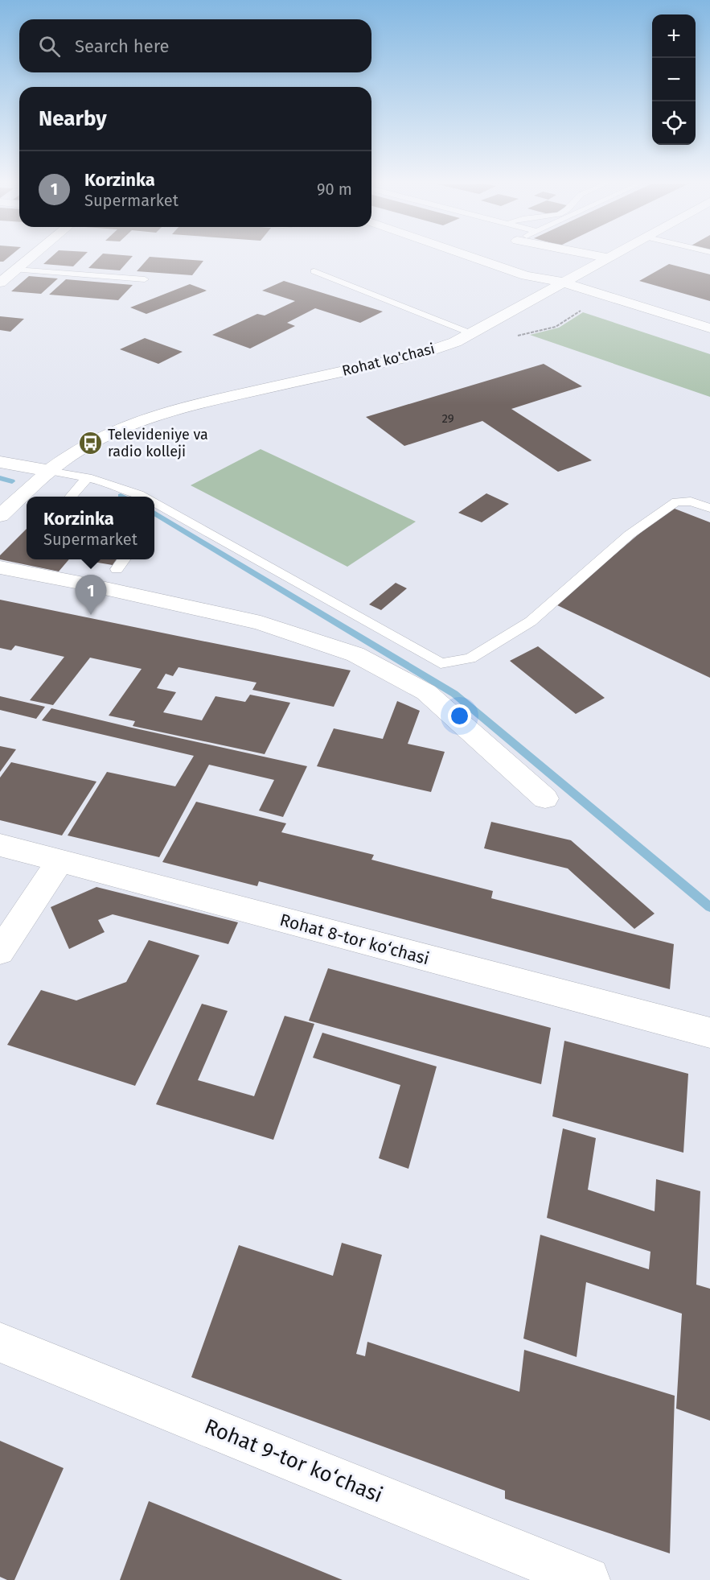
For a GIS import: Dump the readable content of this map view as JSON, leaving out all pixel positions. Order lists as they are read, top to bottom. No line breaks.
{"streets":{"street":["Rohat ko'chasi","Rohat 8-tor ko‘chasi","Rohat 9-tor ko‘chasi"]},"places":{"bus stop":["Televideniye va radio kolleji"]},"house_numbers":["29"],"page":{"map_buttons":["+","−"],"search":"Search here","heading":"Nearby","list":[{"mark":"1","name":"Korzinka","note":"Supermarket","value":"90 m"}],"popup":["Korzinka","Supermarket"],"pins":"1"}}
